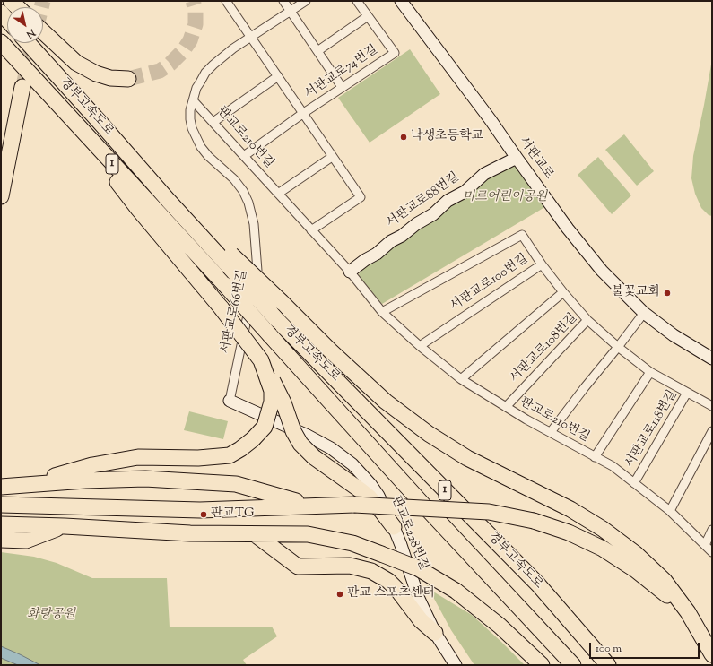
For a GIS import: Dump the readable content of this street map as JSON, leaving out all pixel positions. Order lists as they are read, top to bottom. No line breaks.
{"streets":{"highway":["경부고속도로","1"],"street":["서판교로74번길","판교로210번길","서판교로","서판교로88번길","서판교로100번길","서판교로66번길","서판교로108번길","서판교로118번길","판교로228번길"]},"crossings":[["서판교로74번길","판교로210번길"],["판교로210번길","서판교로88번길"],["판교로210번길","서판교로100번길"],["판교로210번길","서판교로66번길"],["판교로210번길","서판교로108번길"],["판교로210번길","서판교로118번길"],["서판교로","서판교로88번길"],["서판교로100번길","서판교로108번길"],["서판교로66번길","판교로228번길"],["서판교로108번길","서판교로118번길"]],"parks":["미르어린이공원","화랑공원"],"places":["낙생초등학교","불꽃교회","판교TG","판교 스포츠센터"],"scale_bar":"100 m","north":"bottom right"}
